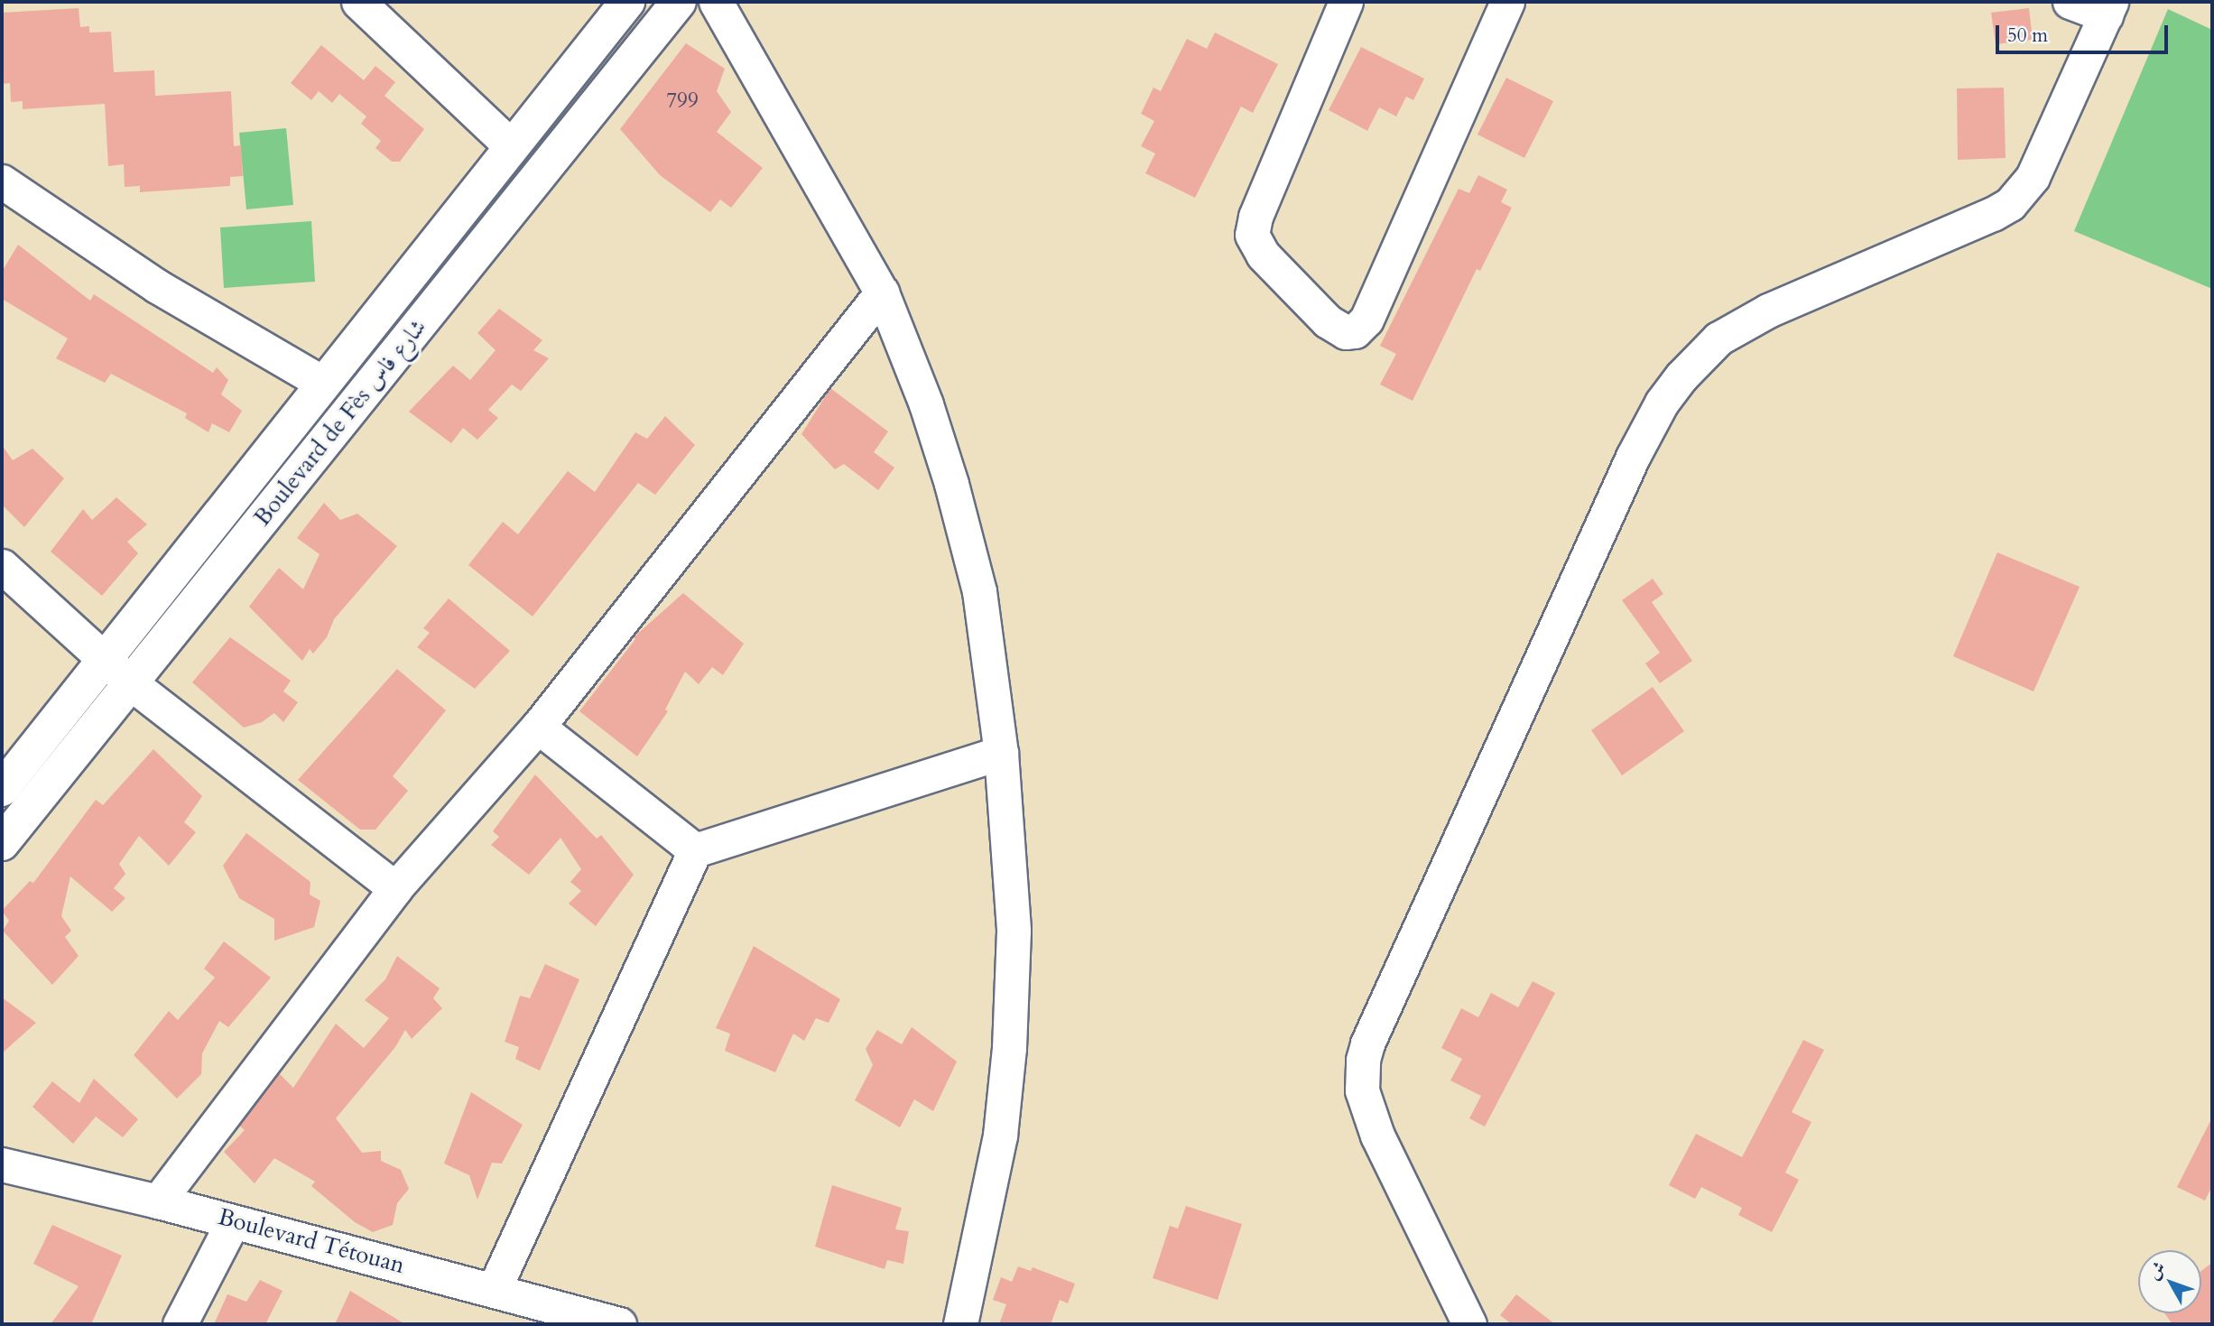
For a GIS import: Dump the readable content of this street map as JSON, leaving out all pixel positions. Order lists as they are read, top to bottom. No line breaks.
{"streets":{"main road":["Boulevard de Fès شارع فاس"],"street":["Boulevard Tétouan"]},"house_numbers":["799"],"scale_bar":"50 m","north":"top left"}
